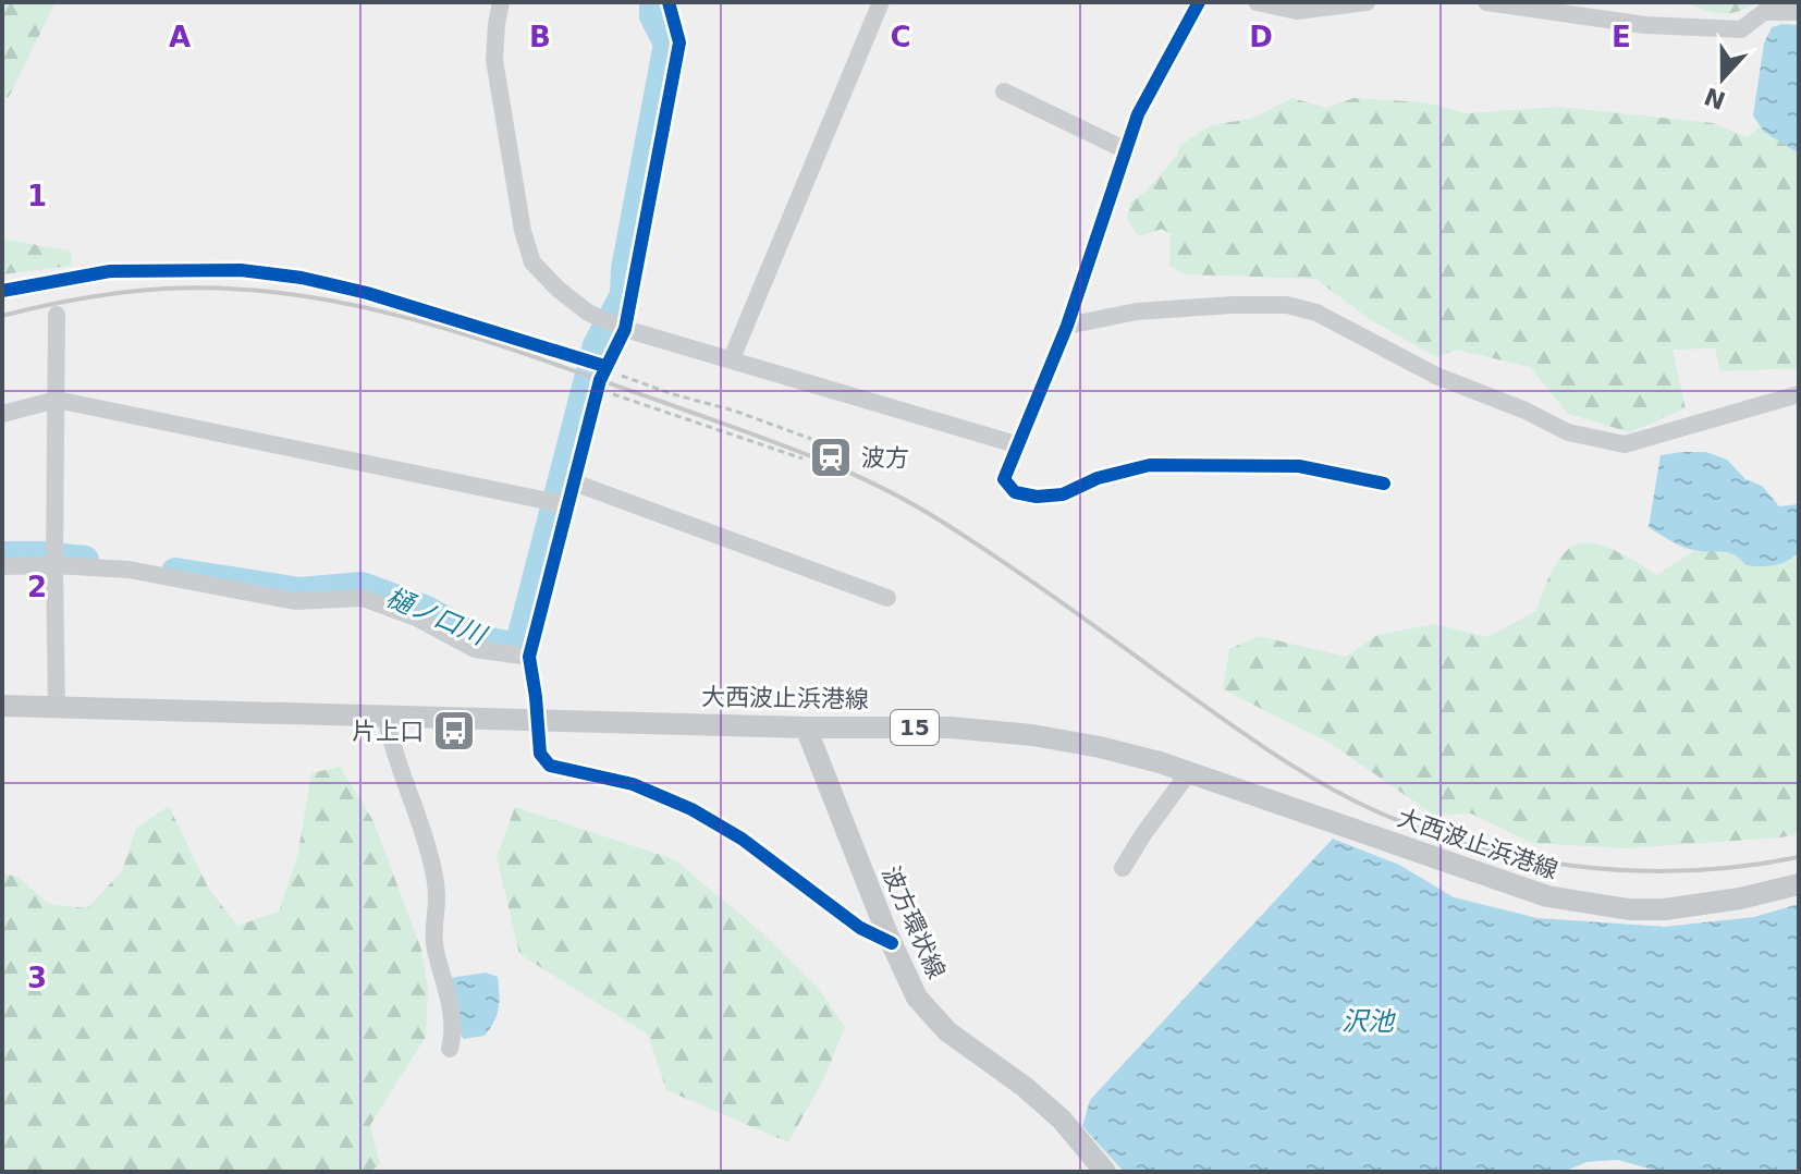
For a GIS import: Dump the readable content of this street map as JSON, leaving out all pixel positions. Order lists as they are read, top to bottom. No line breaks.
{"streets":{"main road":["大西波止浜港線","15","波方環状線"]},"crossings":[["大西波止浜港線","波方環状線"]],"water":["樋ノ口川","沢池"],"places":{"station":["波方"],"bus stop":["片上口"]},"north":"bottom","grid":{"columns":["A","B","C","D","E"],"rows":["1","2","3"]}}
